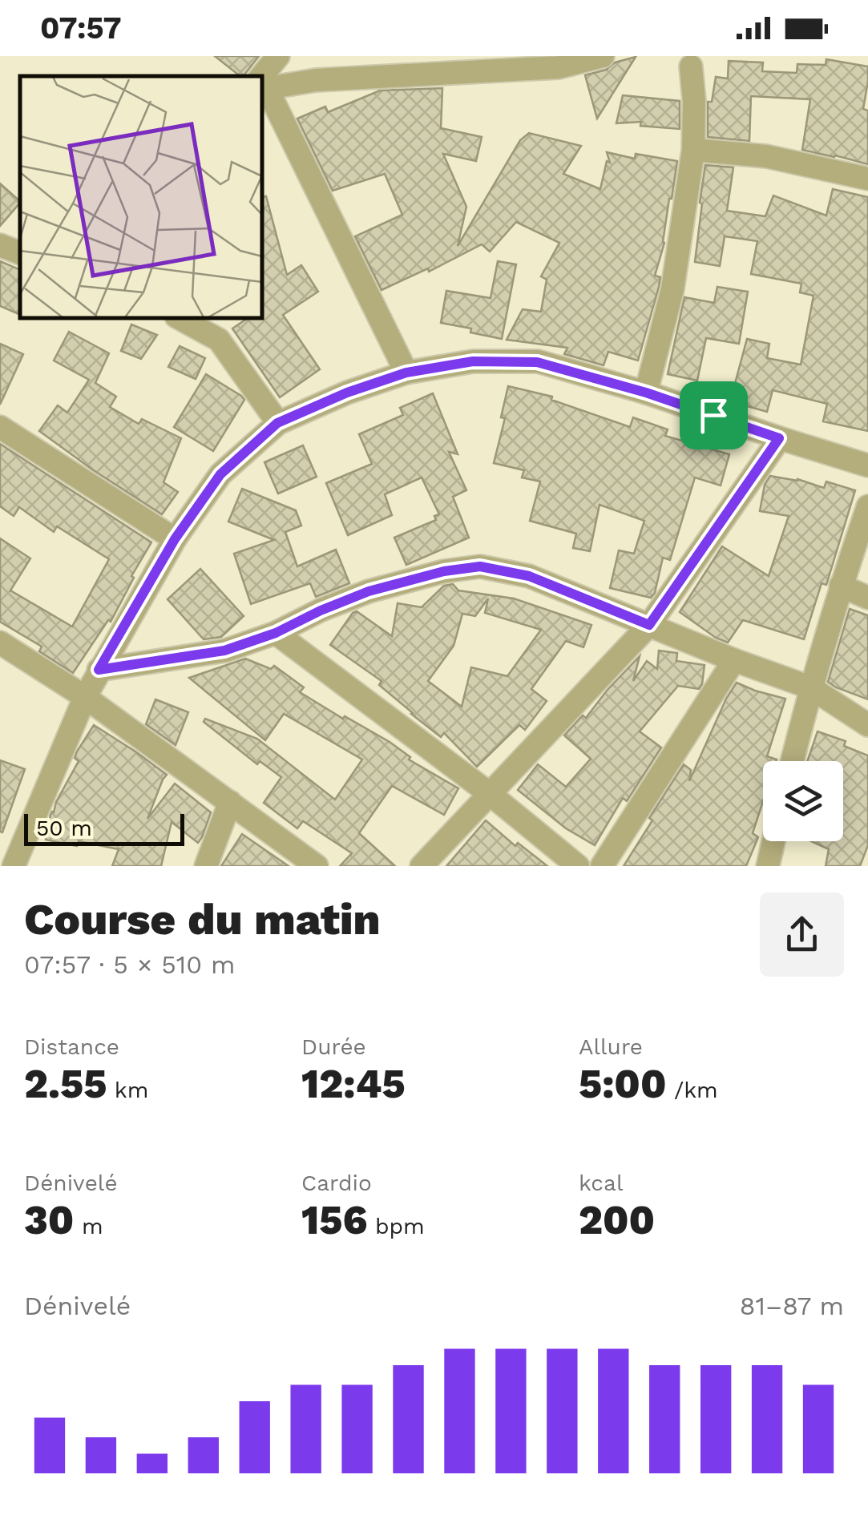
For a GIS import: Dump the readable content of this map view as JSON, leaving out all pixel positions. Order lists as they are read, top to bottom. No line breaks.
{"scale_bar":"50 m","page":{"status":"07:57","scale":"50 m","heading":["Course du matin","07:57 · 5 × 510 m"],"stats":[["Distance","2.55 km"],["Durée","12:45"],["Allure","5:00 /km"],["Dénivelé","30 m"],["Cardio","156 bpm"],["kcal","200"]],"chart":["Dénivelé","81–87 m"]}}
